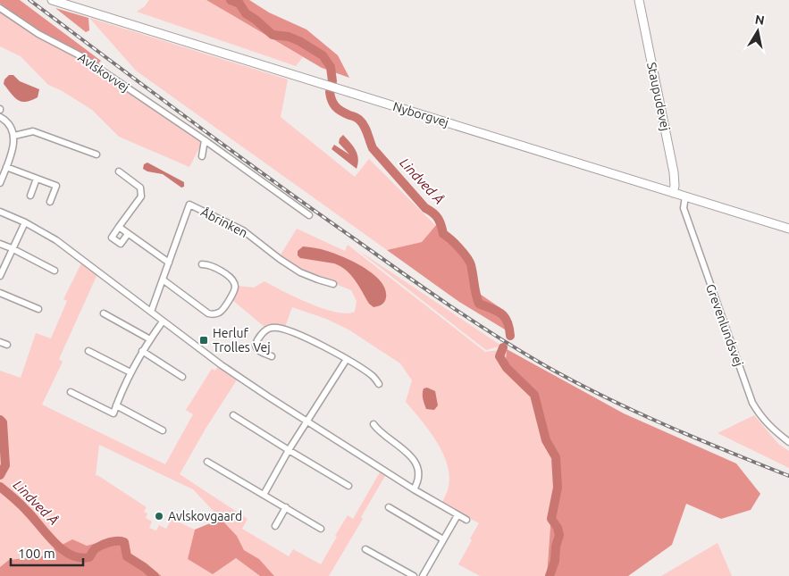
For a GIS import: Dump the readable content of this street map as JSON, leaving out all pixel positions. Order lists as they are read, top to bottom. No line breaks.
{"streets":{"main road":["Staupudevej","Nyborgvej"],"street":["Avlskovvej","Åbrinken","Grevenlundsvej"]},"crossings":[["Staupudevej","Nyborgvej"],["Nyborgvej","Grevenlundsvej"]],"water":["Lindved Å"],"places":{"transit":["Herluf Trolles Vej"],"other":["Avlskovgaard"]},"scale_bar":"100 m","north":"top"}
